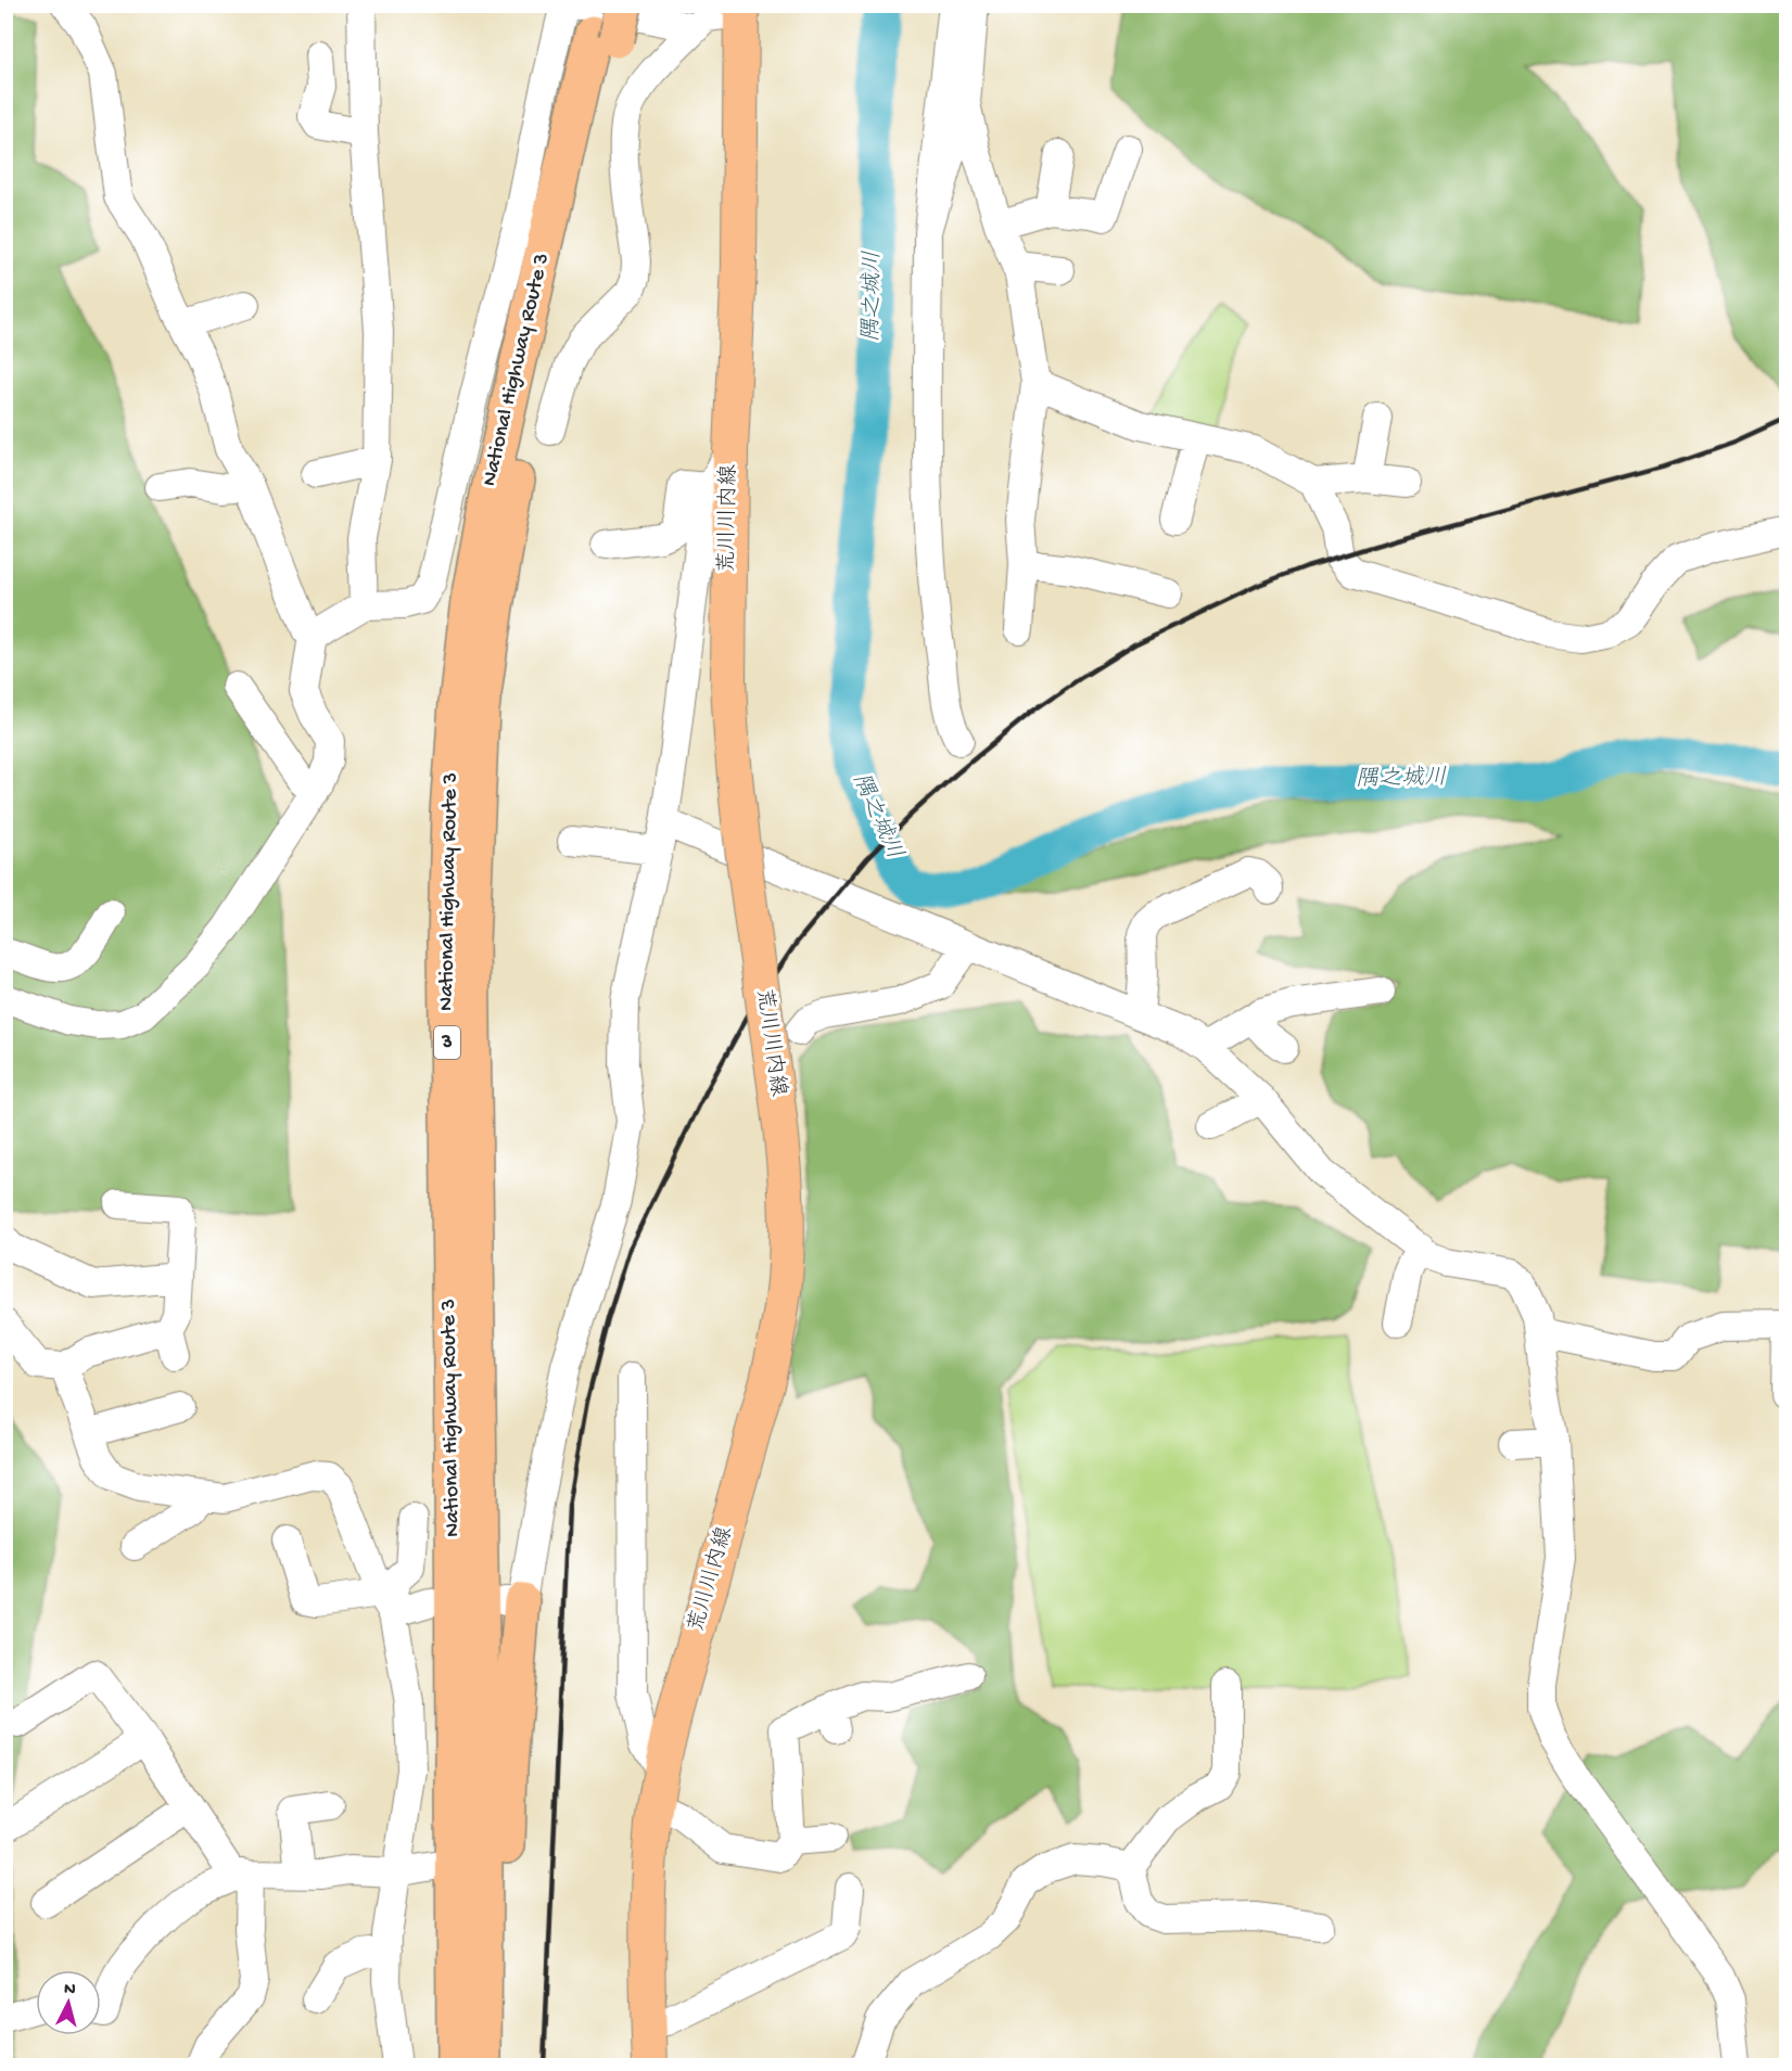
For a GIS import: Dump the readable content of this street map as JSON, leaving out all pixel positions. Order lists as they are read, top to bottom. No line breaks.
{"streets":{"highway":["National Highway Route 3","3"],"main road":["荒川川内線"]},"water":["隅之城川"],"north":"top"}
